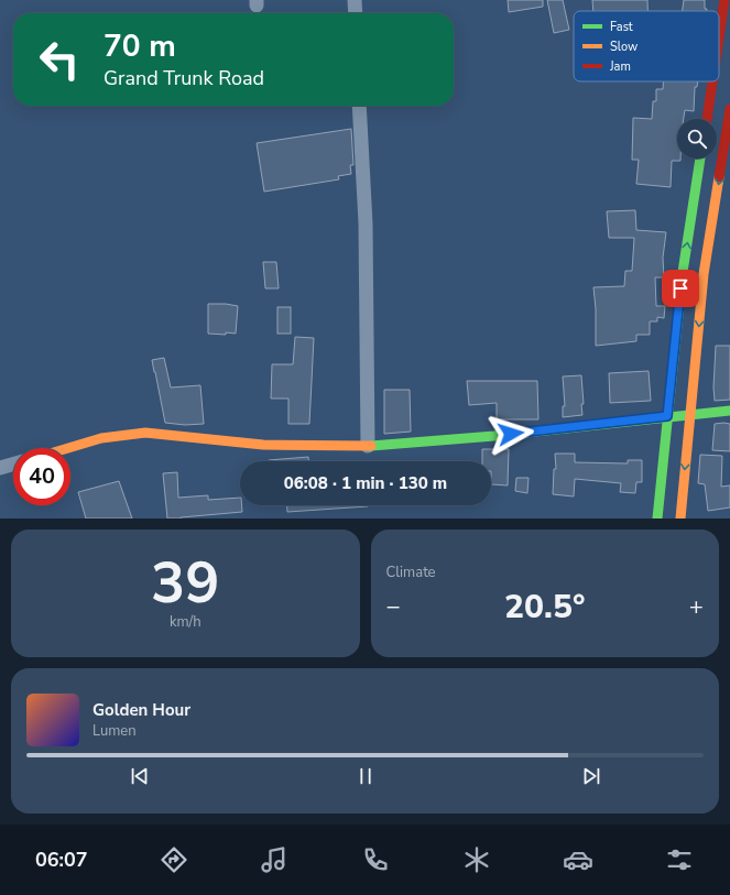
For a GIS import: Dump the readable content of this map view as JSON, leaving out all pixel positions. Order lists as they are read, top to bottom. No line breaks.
{"legend":["Fast","Slow","Jam"],"page":{"turn":["70 m","Grand Trunk Road"],"limit":"40","trip":"06:08 · 1 min · 130 m","tile":[["39","km/h"],"Climate"],"heat":["−","20.5°","+"],"song":["Golden Hour","Lumen"],"tabs":"06:07"}}
